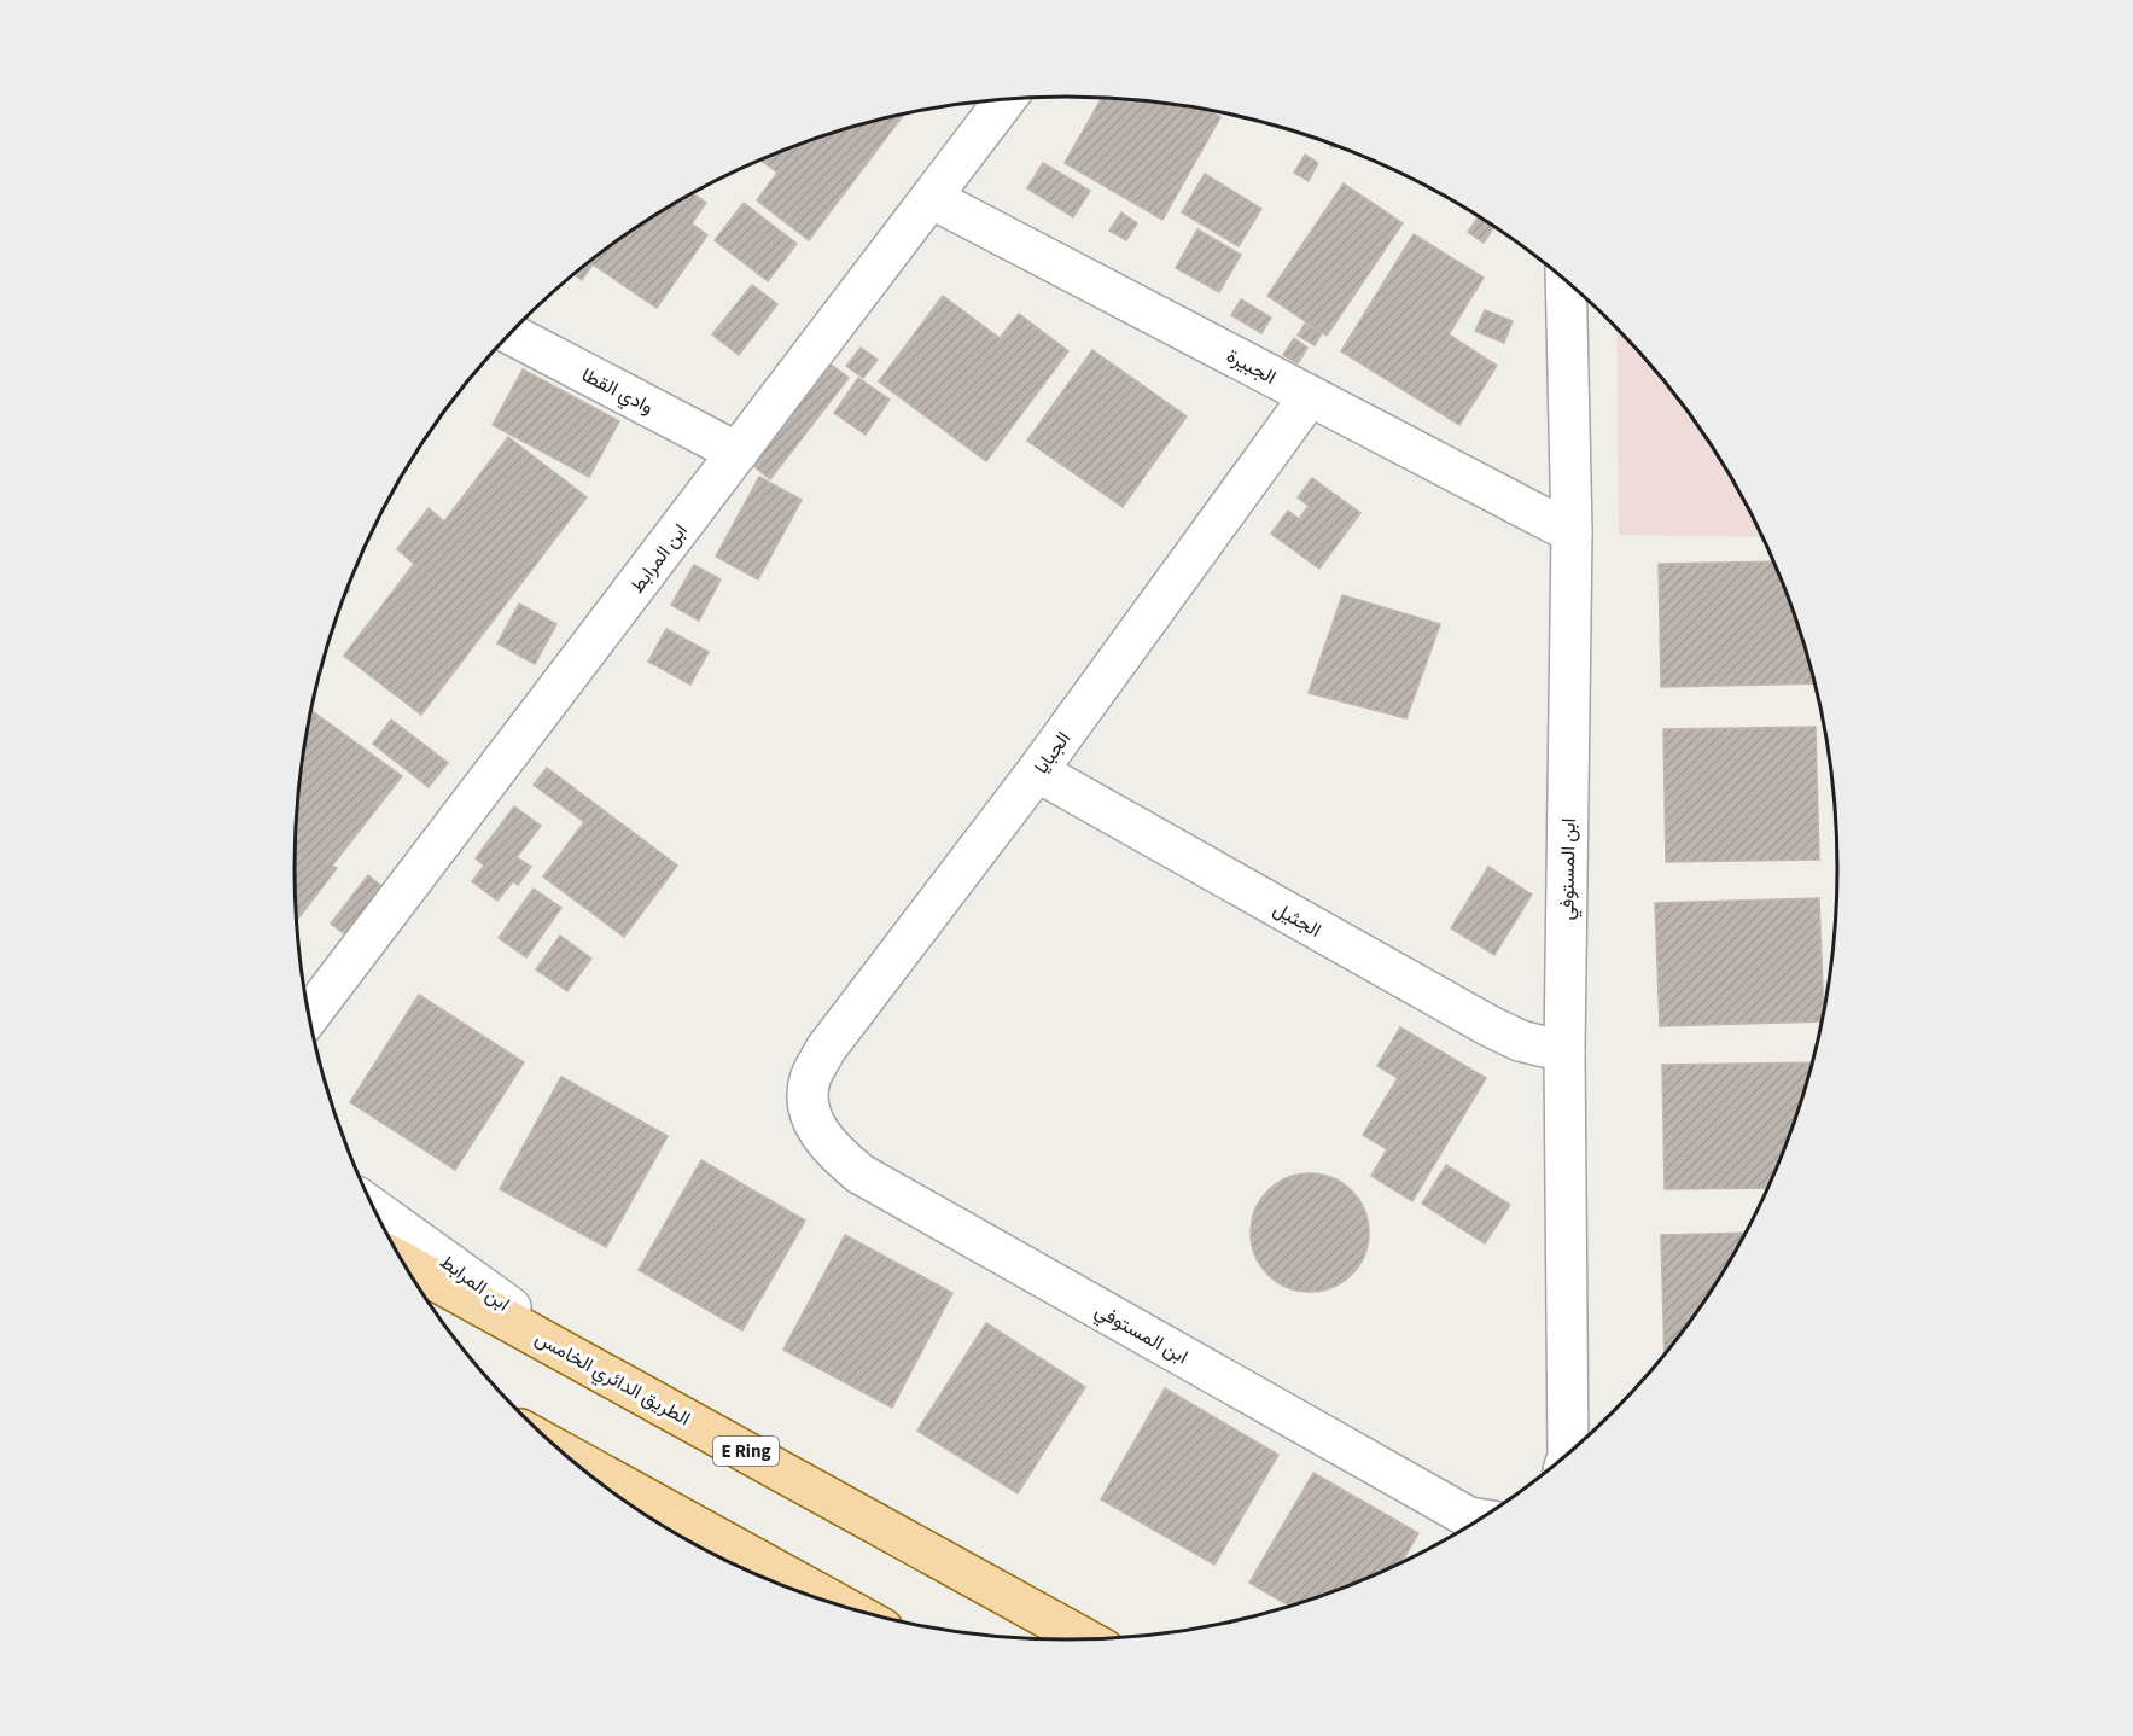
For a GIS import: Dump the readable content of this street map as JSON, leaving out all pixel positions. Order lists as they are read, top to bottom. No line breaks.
{"streets":{"main road":["الطريق الدائري الخامس","E Ring"],"street":["الجبيرة","وادي القطا","ابن المرابط","الجبايا","ابن المستوفي","الجثيل"]},"crossings":[["الجبيرة","ابن المرابط"],["الجبيرة","الجبايا"],["الجبيرة","ابن المستوفي"],["وادي القطا","ابن المرابط"],["ابن المرابط","الطريق الدائري الخامس"],["الجبايا","ابن المستوفي"],["الجبايا","الجثيل"],["ابن المستوفي","الجثيل"]]}
